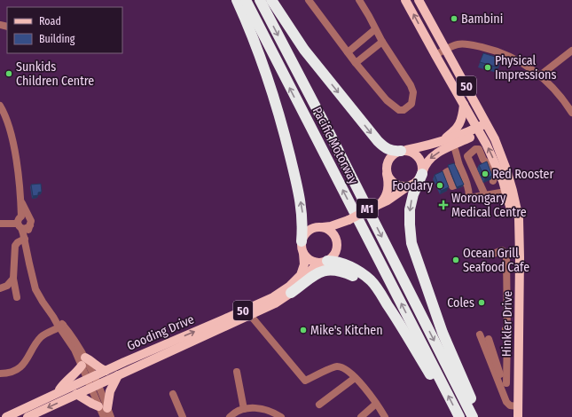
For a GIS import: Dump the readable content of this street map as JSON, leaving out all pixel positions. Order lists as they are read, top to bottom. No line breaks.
{"streets":{"highway":["Pacific Motorway","M1"],"main road":["50","Hinkler Drive","Gooding Drive"]},"crossings":[["50","Hinkler Drive"],["50","Gooding Drive"]],"places":{"other":["Bambini","Physical Impressions","Sunkids Children Centre","Red Rooster","Foodary","Ocean Grill Seafood Cafe","Coles","Mike's Kitchen"],"health":["Worongary Medical Centre"]},"legend":["Road","Building"]}
